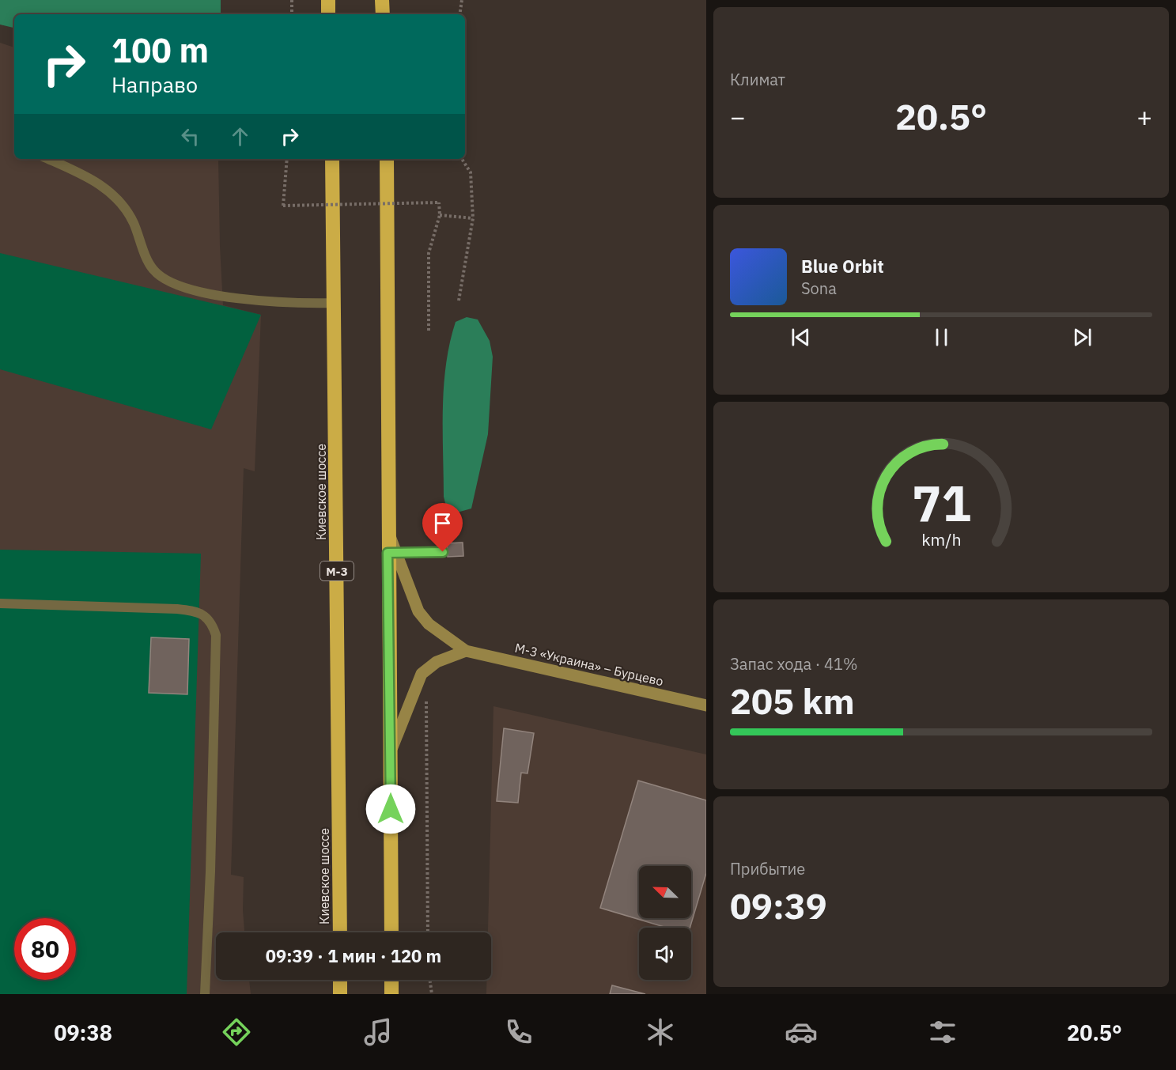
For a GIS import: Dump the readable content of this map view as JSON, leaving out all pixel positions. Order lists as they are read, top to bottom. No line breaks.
{"streets":{"highway":["Киевское шоссе","М-3"],"street":["М-3 «Украина» – Бурцево"]},"north":"top left","page":{"tile":["Климат",["Запас хода · 41%","205 km"],["Прибытие","09:39"]],"turn":["100 m","Направо"],"heat":["−","20.5°","+"],"song":["Blue Orbit","Sona"],"limit":"80","trip":"09:39 · 1 мин · 120 m","tabs":["09:38","20.5°"],"gauge":["71","km/h"]}}
